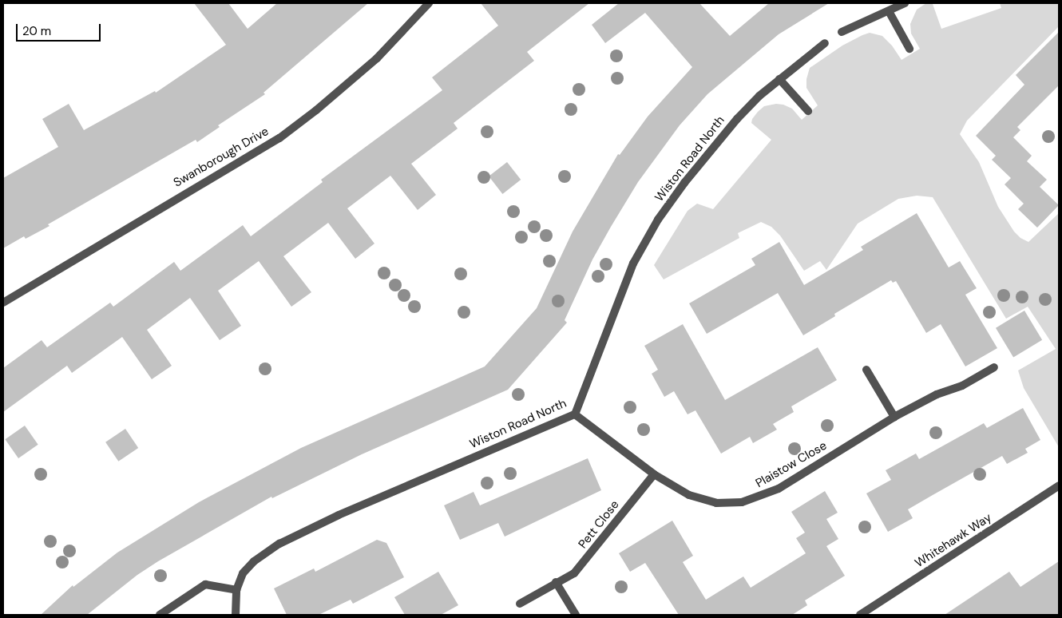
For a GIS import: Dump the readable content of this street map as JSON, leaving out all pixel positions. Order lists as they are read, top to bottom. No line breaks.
{"streets":{"street":["Swanborough Drive","Wiston Road North","Plaistow Close","Pett Close","Whitehawk Way"]},"crossings":[["Wiston Road North","Plaistow Close"],["Plaistow Close","Pett Close"]],"scale_bar":"20 m"}
